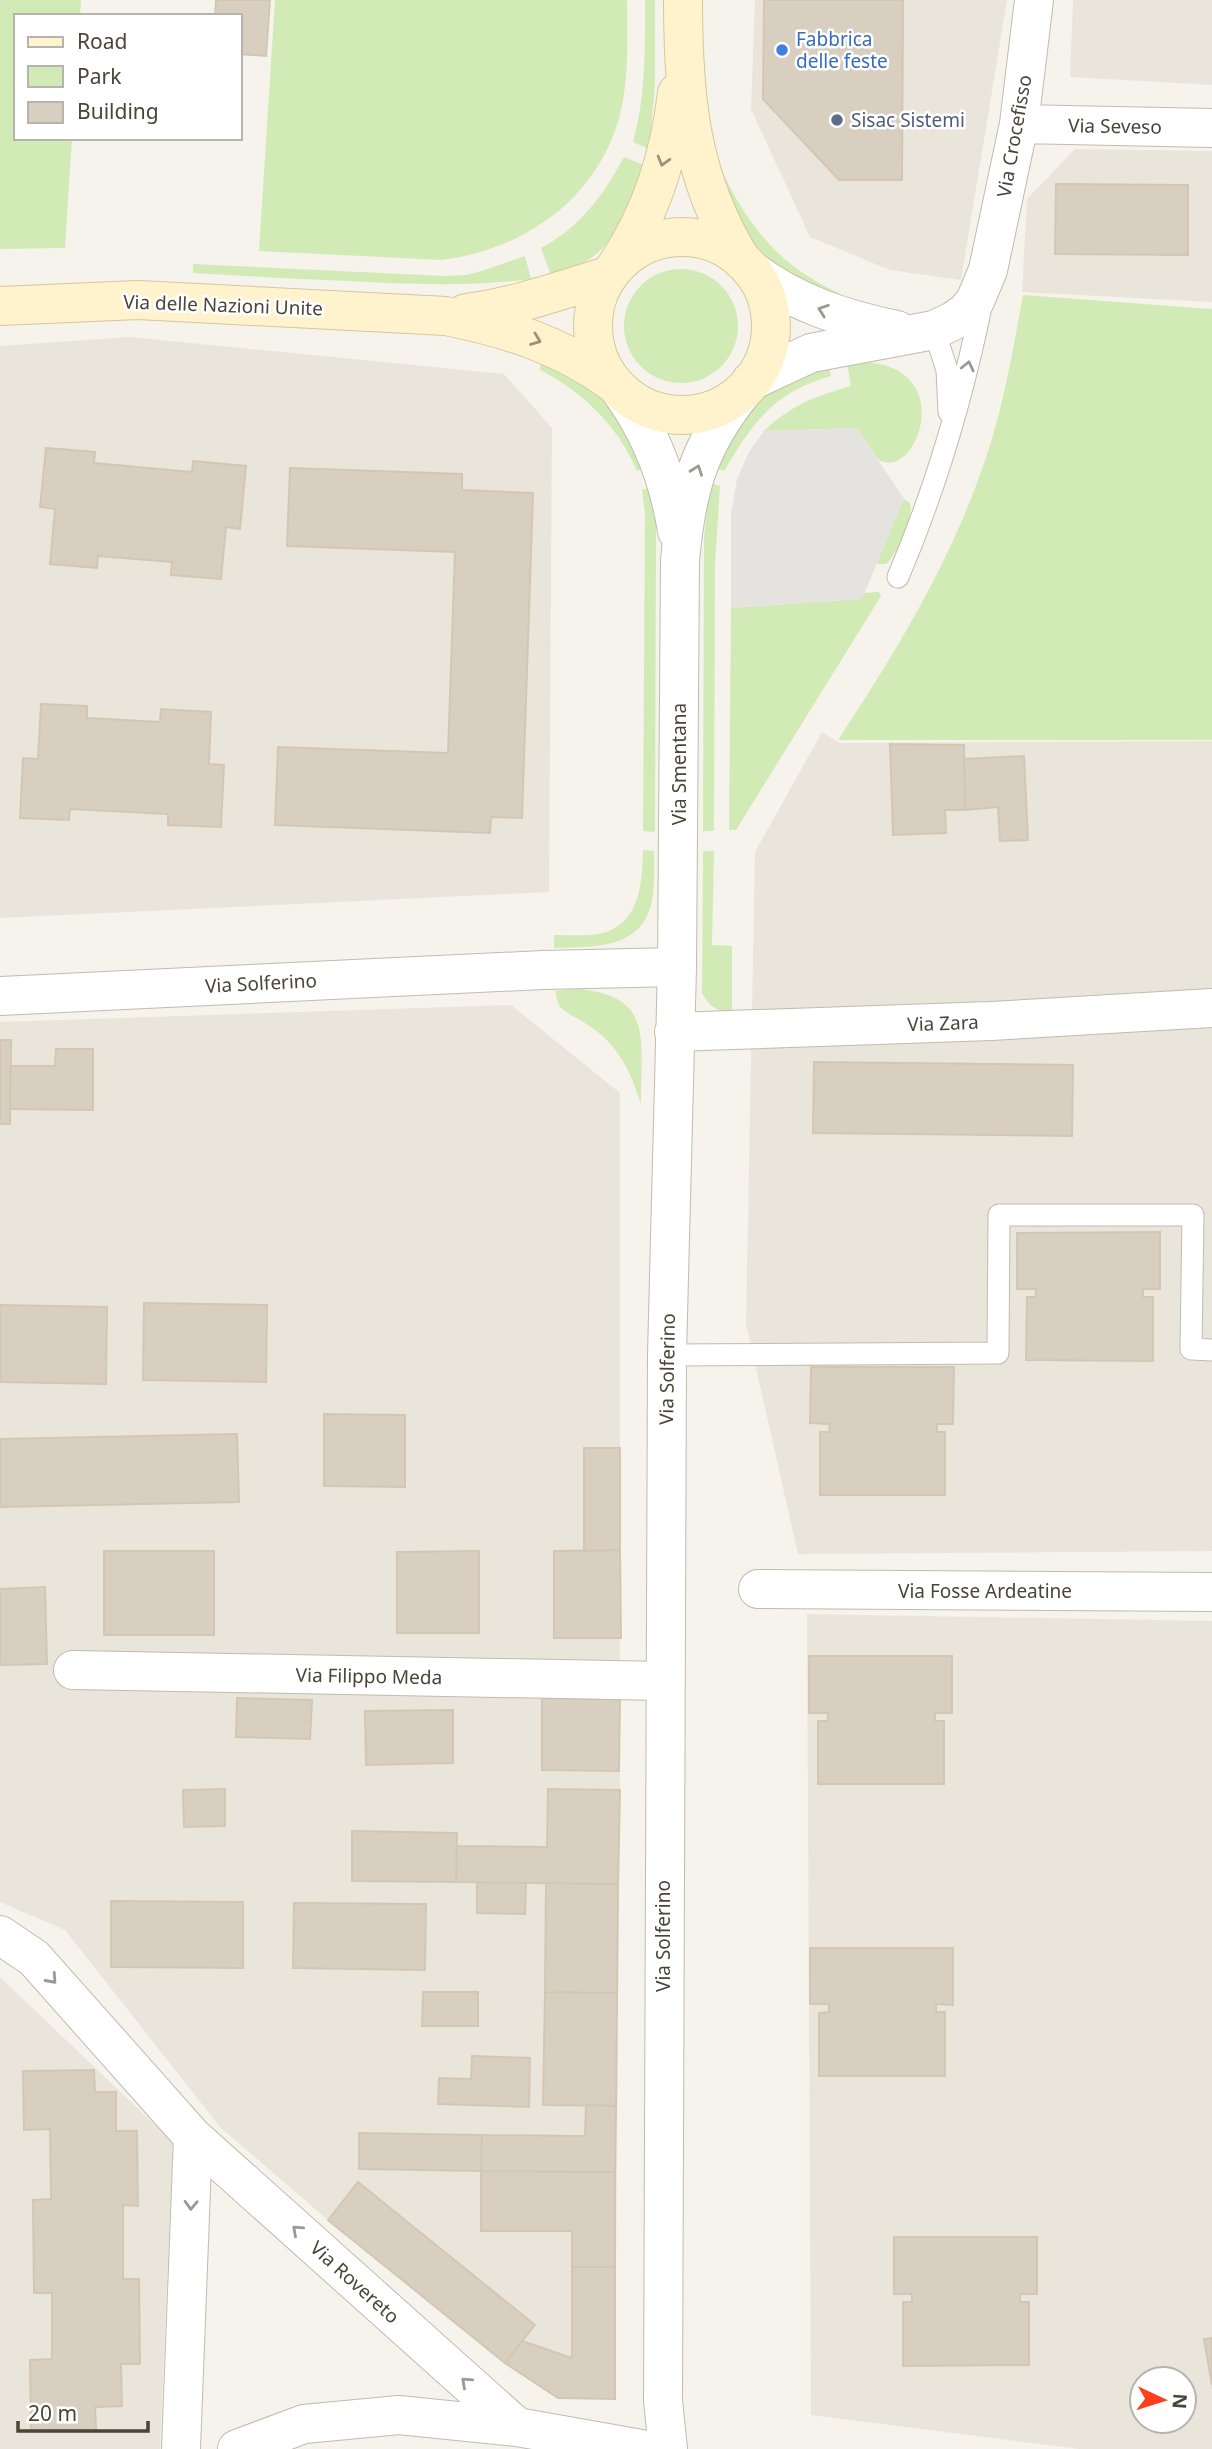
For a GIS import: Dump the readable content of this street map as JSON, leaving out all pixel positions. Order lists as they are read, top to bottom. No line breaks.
{"streets":{"street":["Via Seveso","Via Crocefisso","Via delle Nazioni Unite","Via Smentana","Via Solferino","Via Zara","Via Fosse Ardeatine","Via Filippo Meda","Via Rovereto"]},"crossings":[["Via Seveso","Via Crocefisso"],["Via Crocefisso","Via Smentana"],["Via Smentana","Via Solferino"],["Via Solferino","Via Zara"],["Via Solferino","Via Filippo Meda"]],"places":["Fabbrica delle feste","Sisac Sistemi"],"legend":["Road","Park","Building"],"scale_bar":"20 m","north":"right"}
